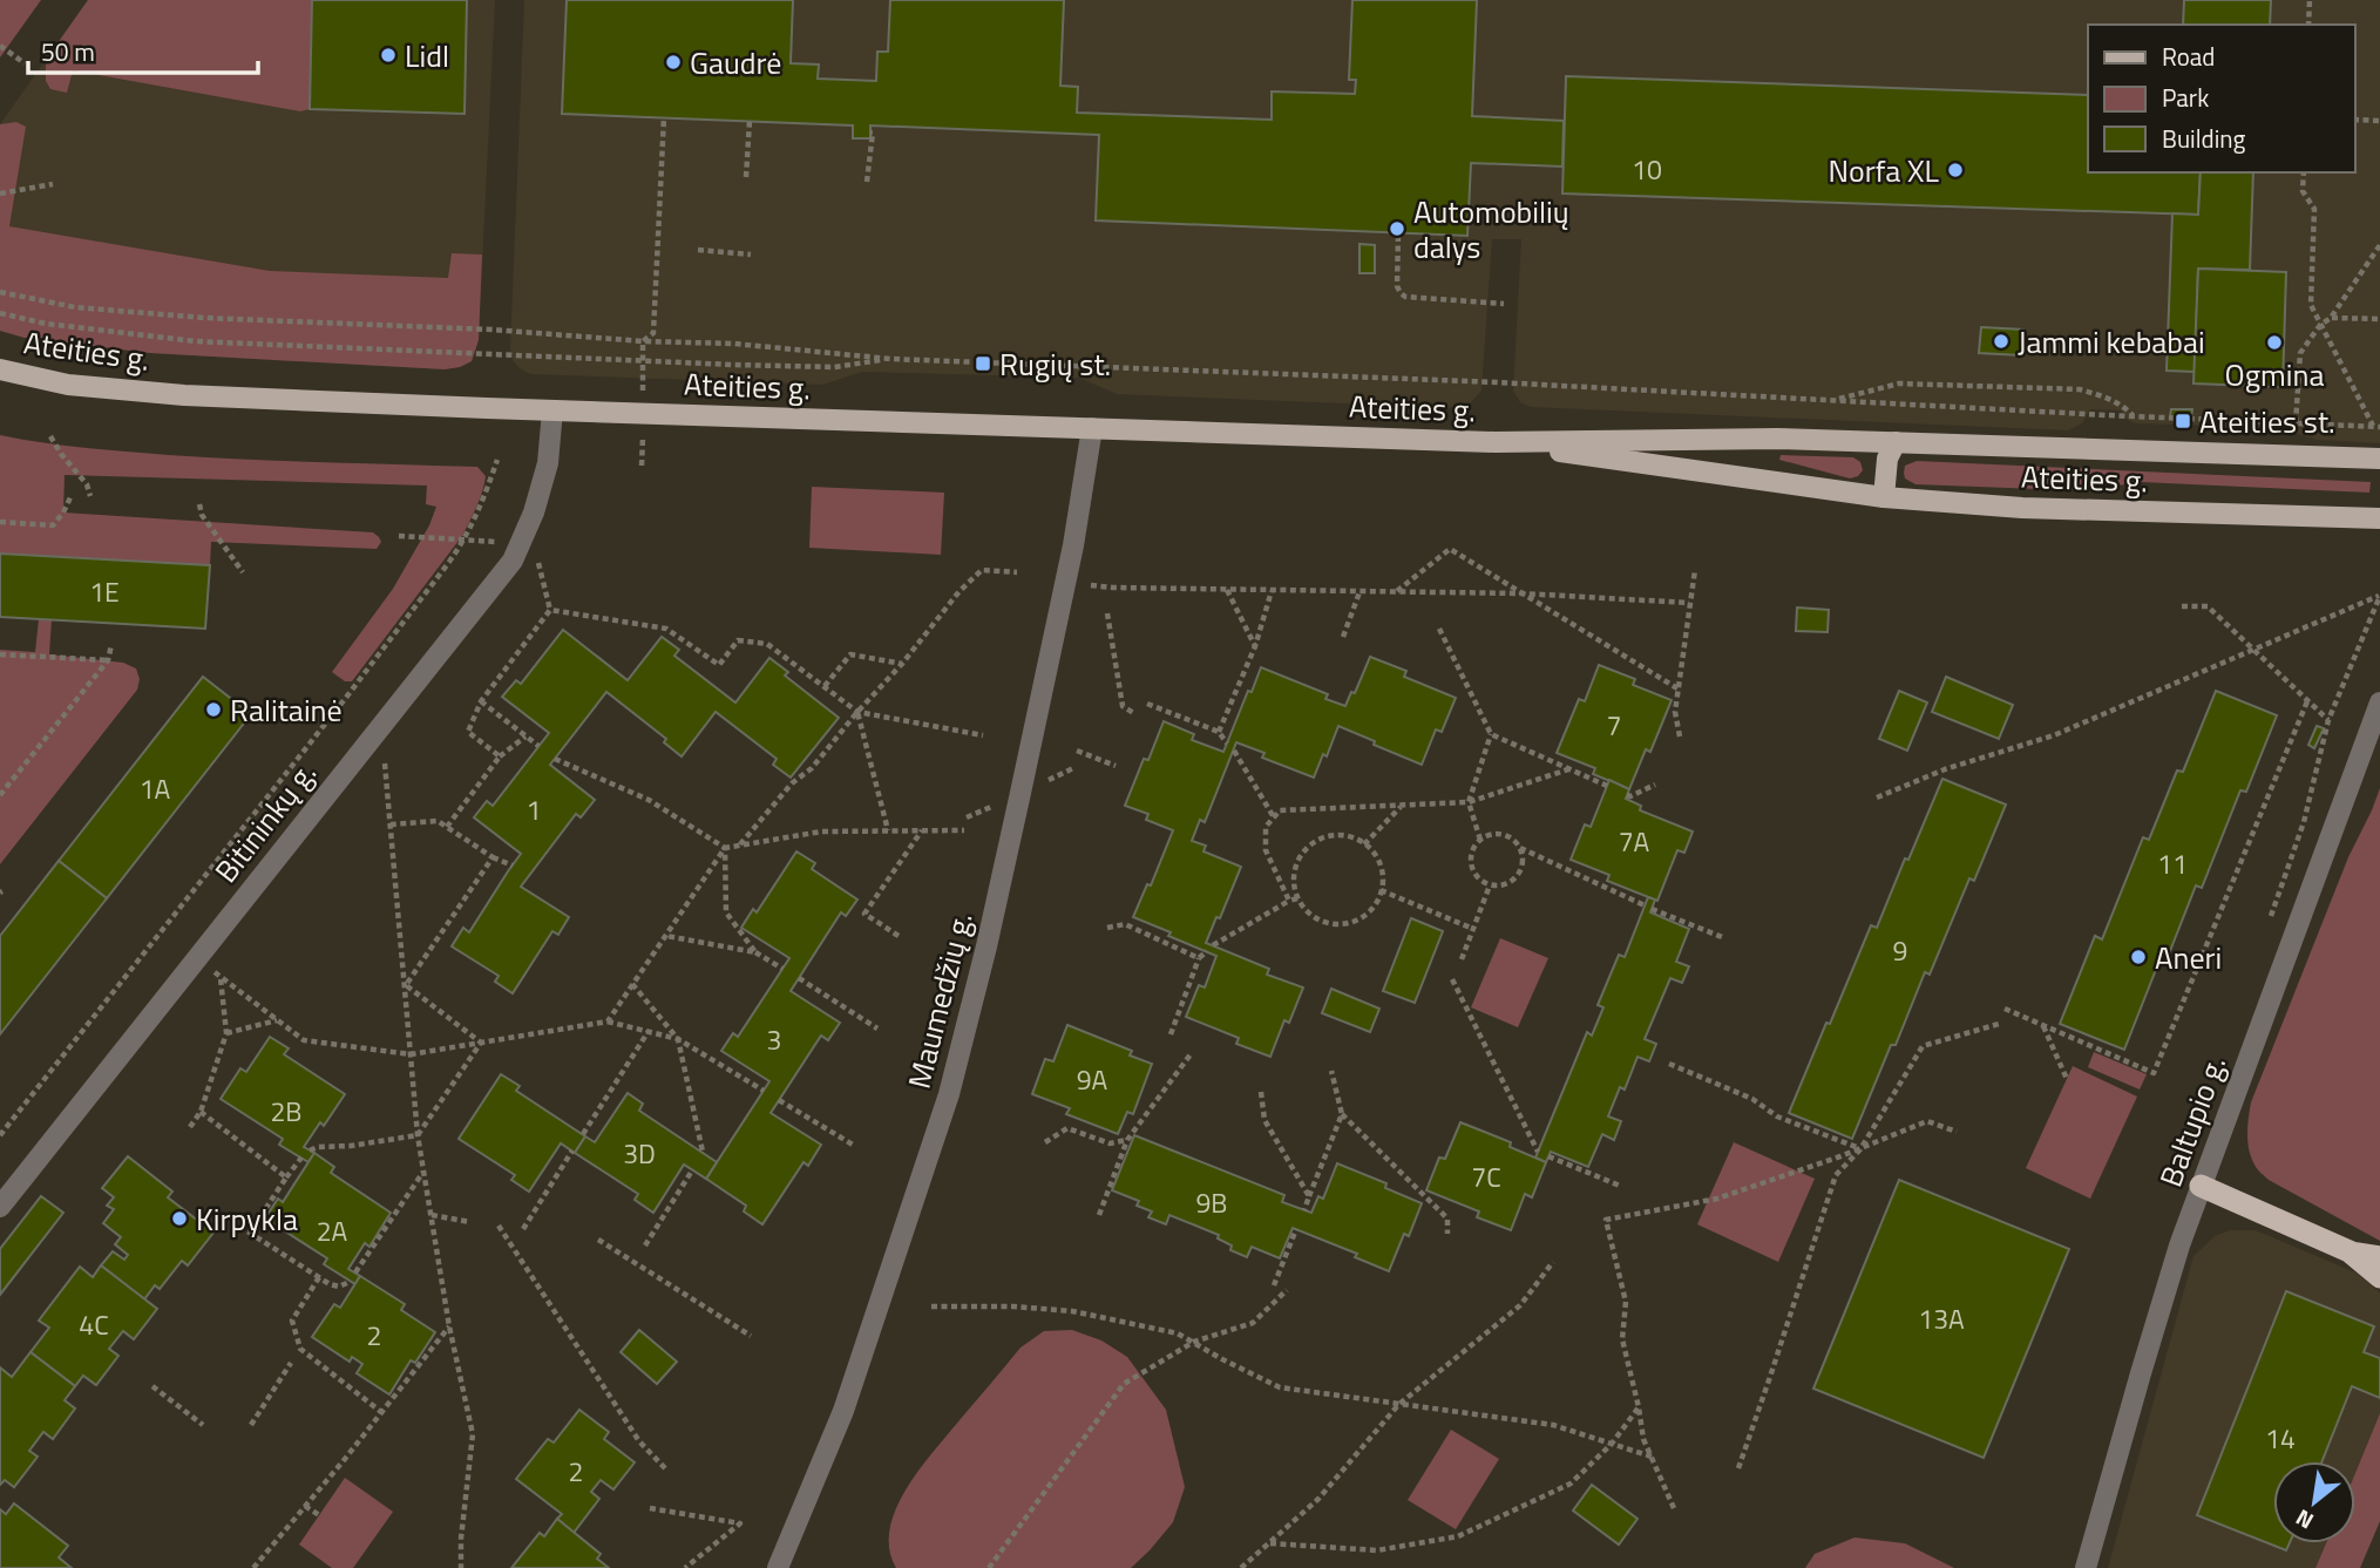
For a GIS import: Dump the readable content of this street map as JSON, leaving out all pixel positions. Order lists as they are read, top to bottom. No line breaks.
{"streets":{"main road":["Ateities g."],"street":["Bitininkų g.","Maumedžių g.","Baltupio g."]},"crossings":[["Ateities g.","Bitininkų g."],["Ateities g.","Maumedžių g."]],"places":{"other":["Lidl","Gaudrė","Norfa XL","Automobilių dalys","Jammi kebabai","Ogmina","Ralitainė","Aneri","Kirpykla"],"transit":["Rugių st.","Ateities st."]},"house_numbers":["10","1E","7","1A","1","7A","11","9","3","9A","2B","3D","7C","9B","2A","13A","4C","2","14","2"],"legend":["Road","Park","Building"],"scale_bar":"50 m","north":"bottom left"}
